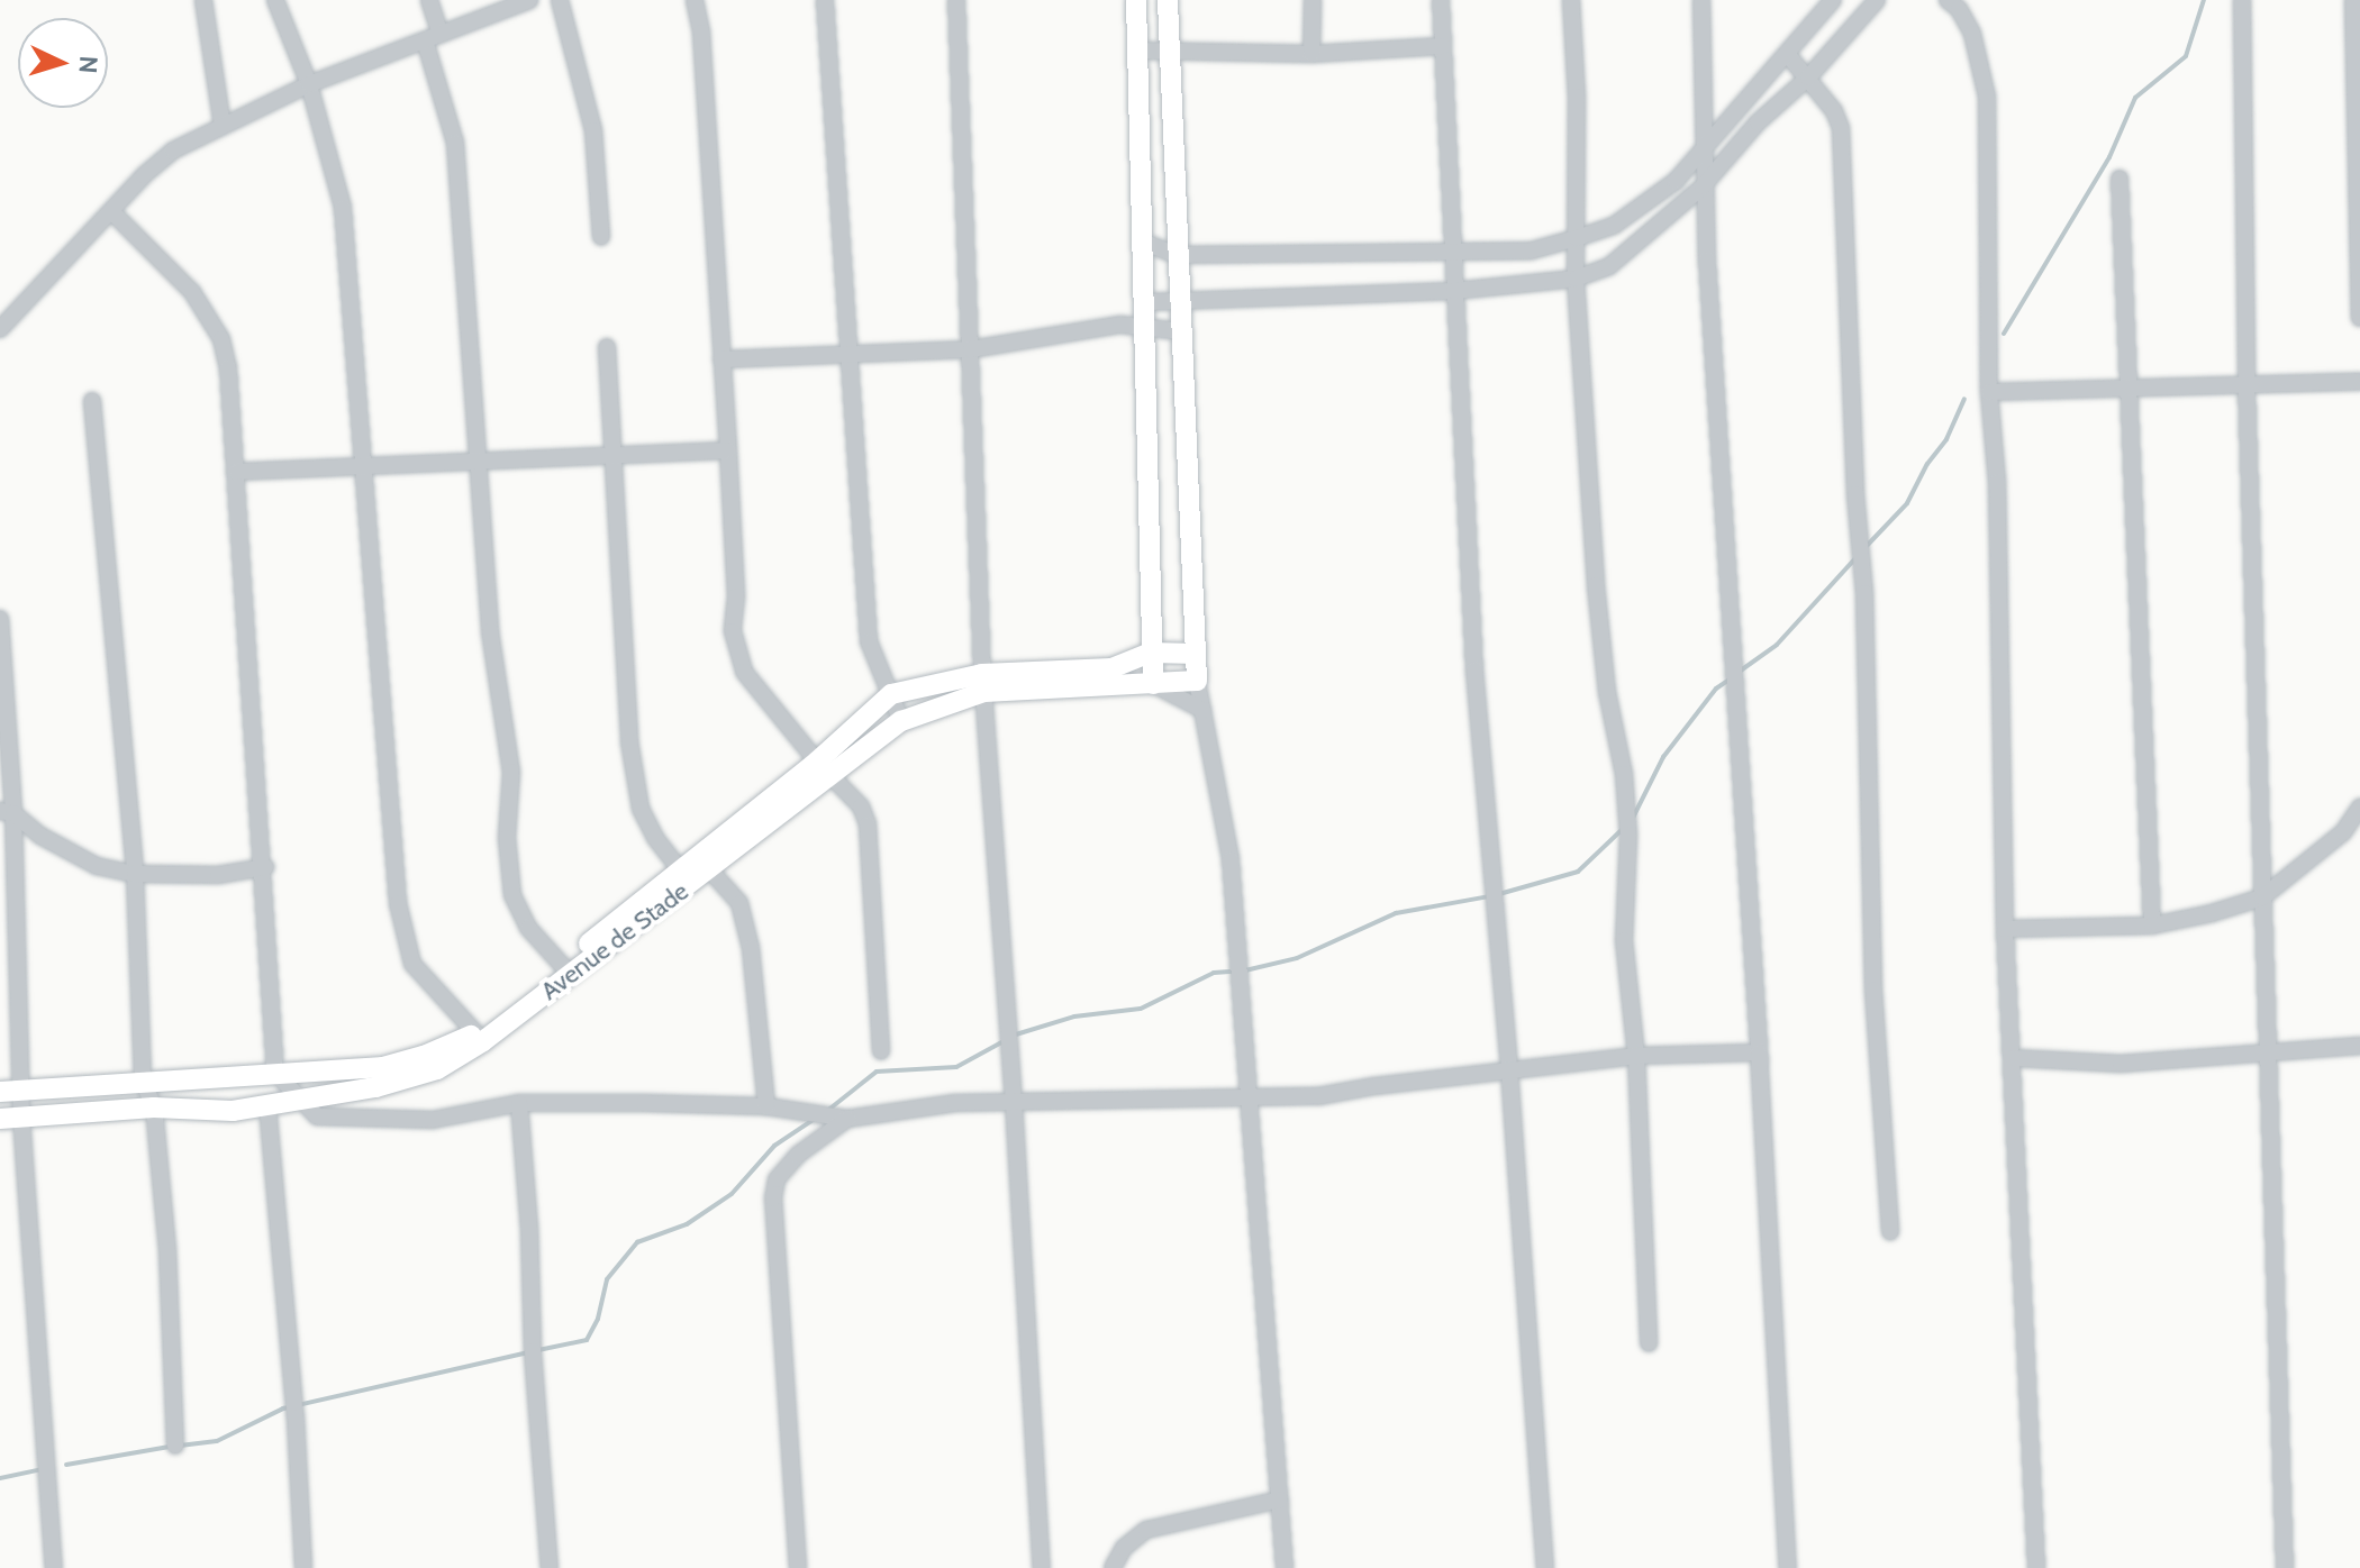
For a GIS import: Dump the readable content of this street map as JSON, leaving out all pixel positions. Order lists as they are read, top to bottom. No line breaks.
{"streets":{"street":["Avenue de Stade"]},"north":"right"}
